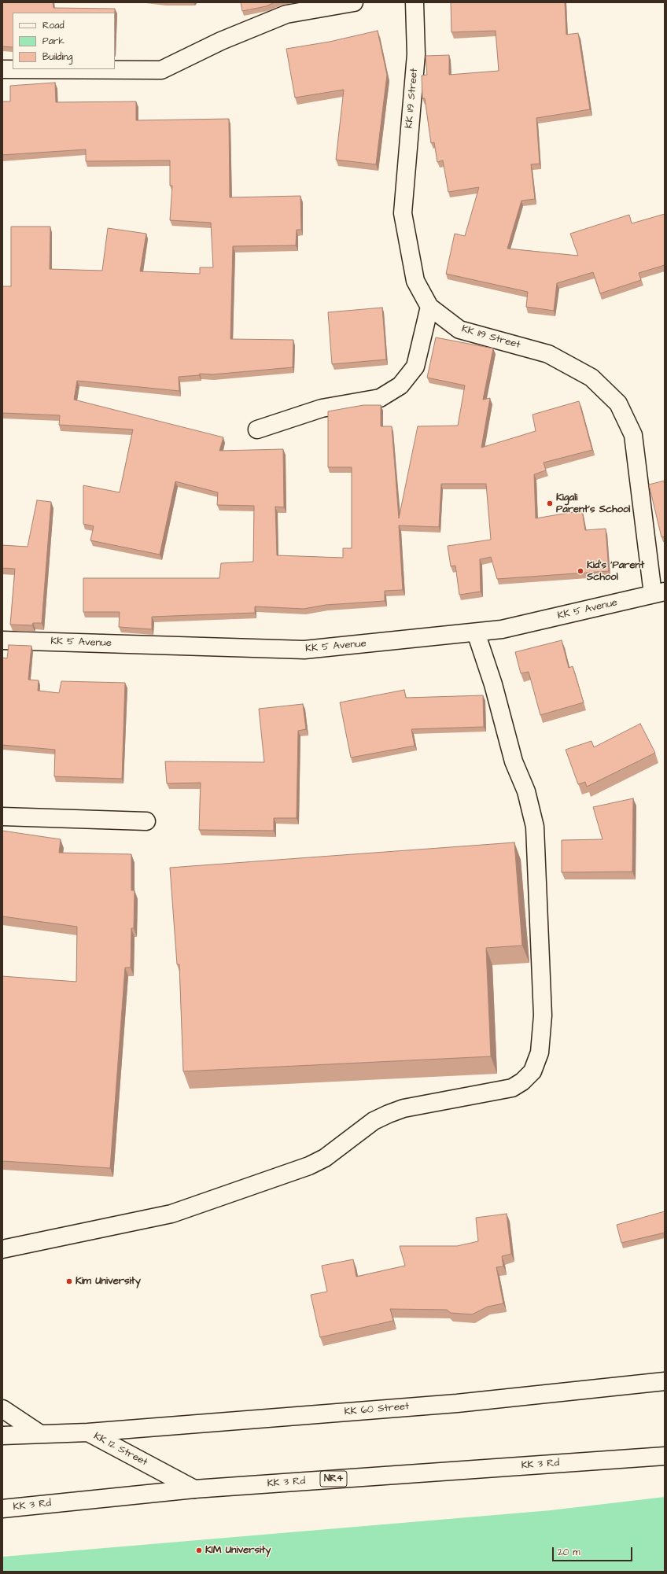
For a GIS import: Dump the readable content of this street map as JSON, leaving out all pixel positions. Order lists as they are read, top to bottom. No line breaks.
{"streets":{"main road":["KK 119 Street","KK 5 Avenue","KK 60 Street","KK 12 Street","KK 3 Rd","NR4"]},"crossings":[["KK 119 Street","KK 5 Avenue"],["KK 60 Street","KK 12 Street"],["KK 12 Street","KK 3 Rd"]],"places":["Kigali Parent's School","Kid's 'Parent School","Kim University","KIM University"],"legend":["Road","Park","Building"],"scale_bar":"20 m"}
